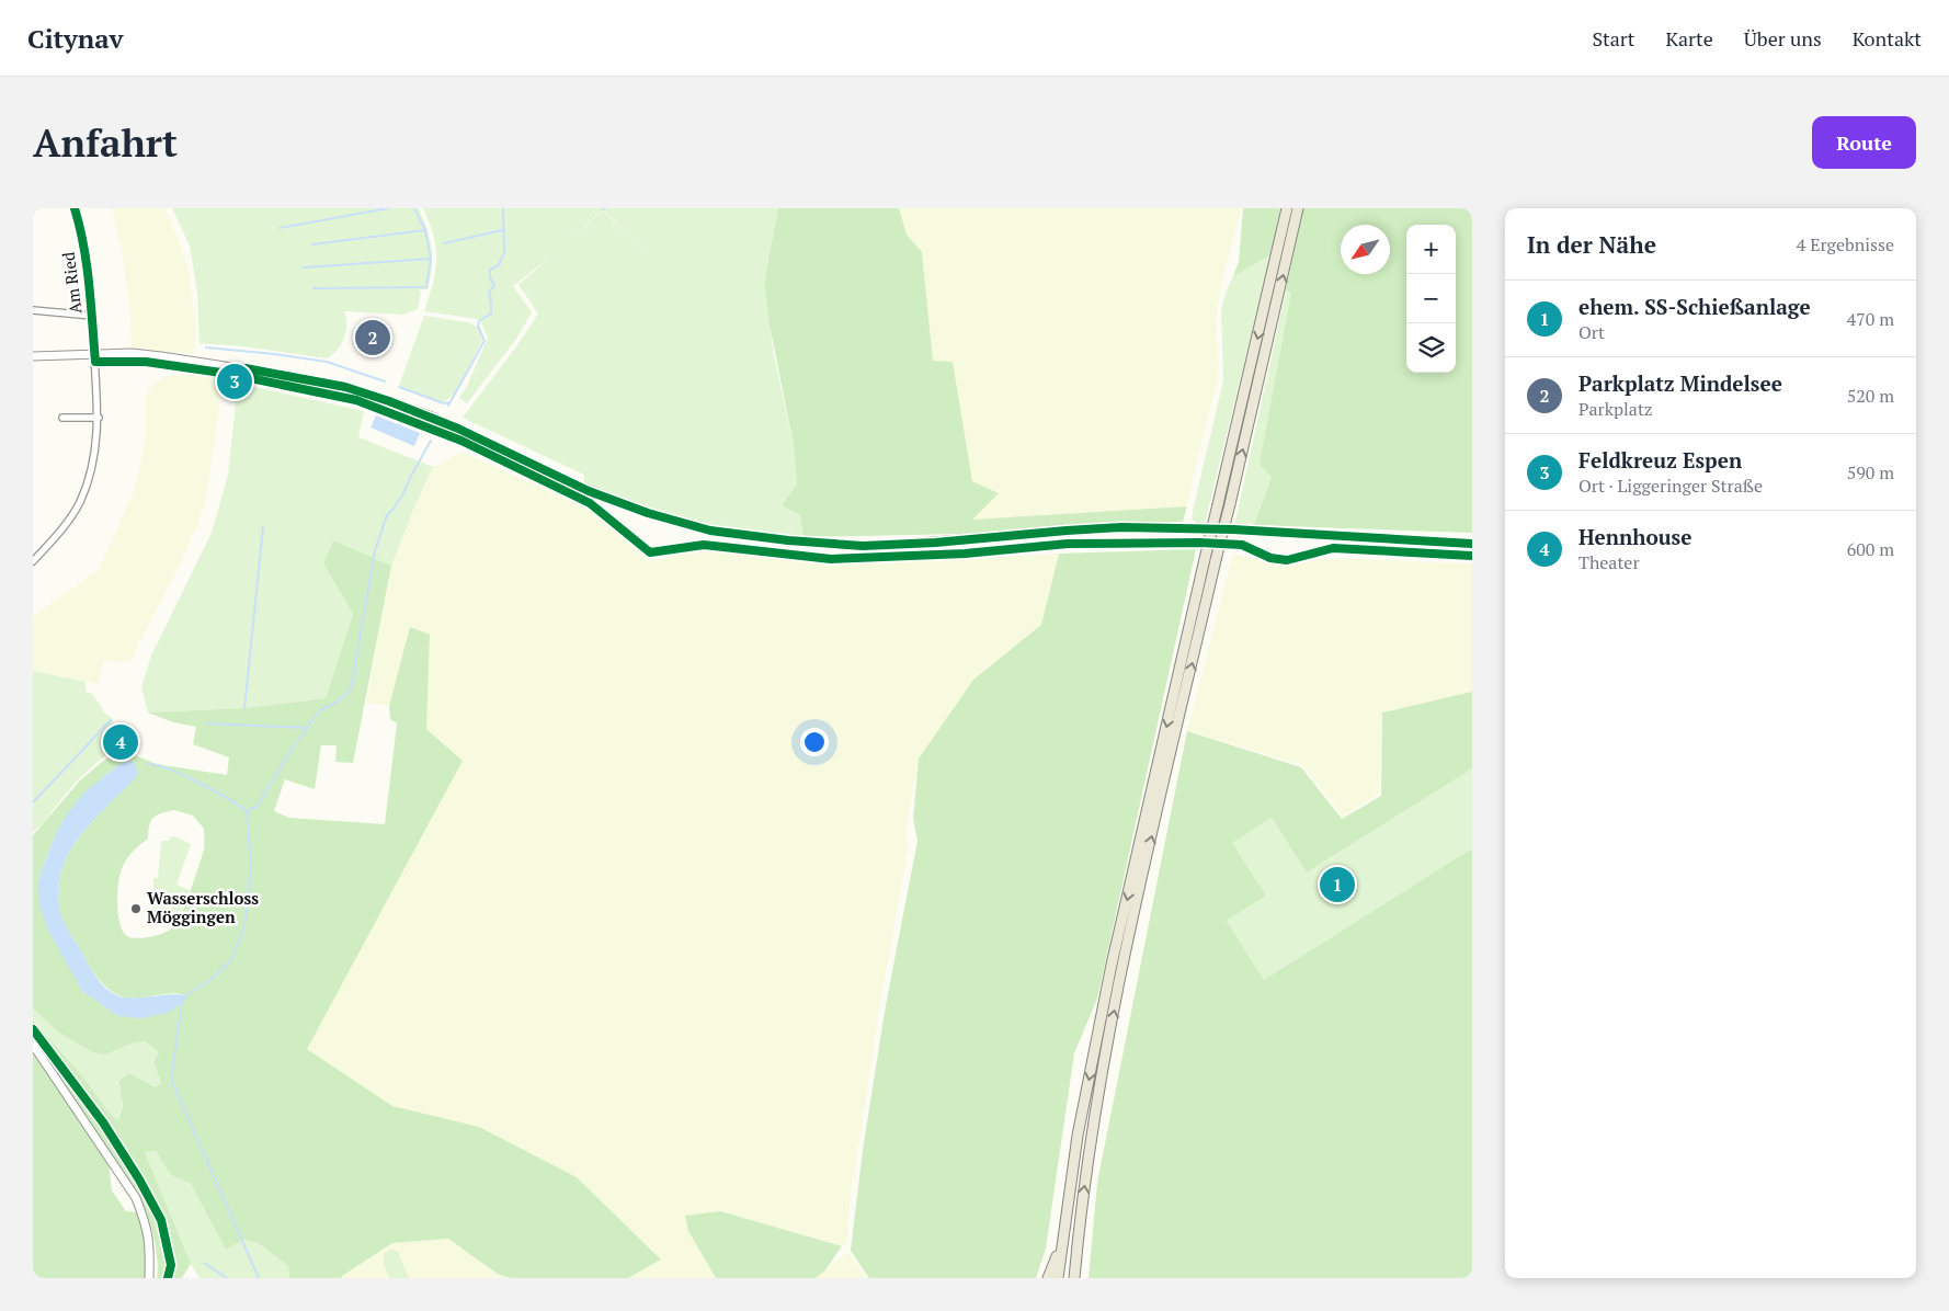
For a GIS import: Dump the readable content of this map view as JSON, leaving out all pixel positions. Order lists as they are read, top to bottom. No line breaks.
{"streets":{"street":["Am Ried"]},"places":["Wasserschloss Möggingen"],"north":"bottom left","page":{"header":"Citynav","nav":["Start","Karte","Über uns","Kontakt"],"buttons":"Route","title":"Anfahrt","heading":["In der Nähe","4 Ergebnisse"],"map_buttons":["+","−"],"list":[{"mark":"1","name":"ehem. SS-Schießanlage","note":"Ort","value":"470 m"},{"mark":"2","name":"Parkplatz Mindelsee","note":"Parkplatz","value":"520 m"},{"mark":"3","name":"Feldkreuz Espen","note":"Ort · Liggeringer Straße","value":"590 m"},{"mark":"4","name":"Hennhouse","note":"Theater","value":"600 m"}],"pins":["2","3","4","1"]}}
